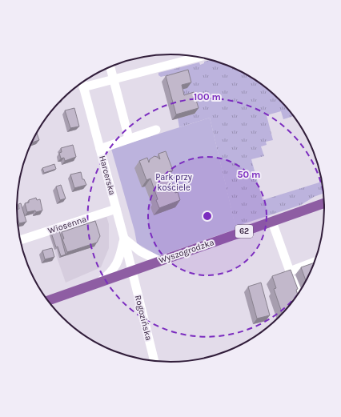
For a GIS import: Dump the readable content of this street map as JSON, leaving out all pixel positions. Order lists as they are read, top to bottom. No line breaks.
{"streets":{"main road":["62","Wyszogrodzka"],"street":["Harcerska","Wiosenna","Rogozińska"]},"crossings":[["Harcerska","Wiosenna"],["Harcerska","Wyszogrodzka"],["Harcerska","Rogozińska"],["Wyszogrodzka","Rogozińska"]],"parks":["Park przy kościele"],"rings":["100 m","50 m"]}
